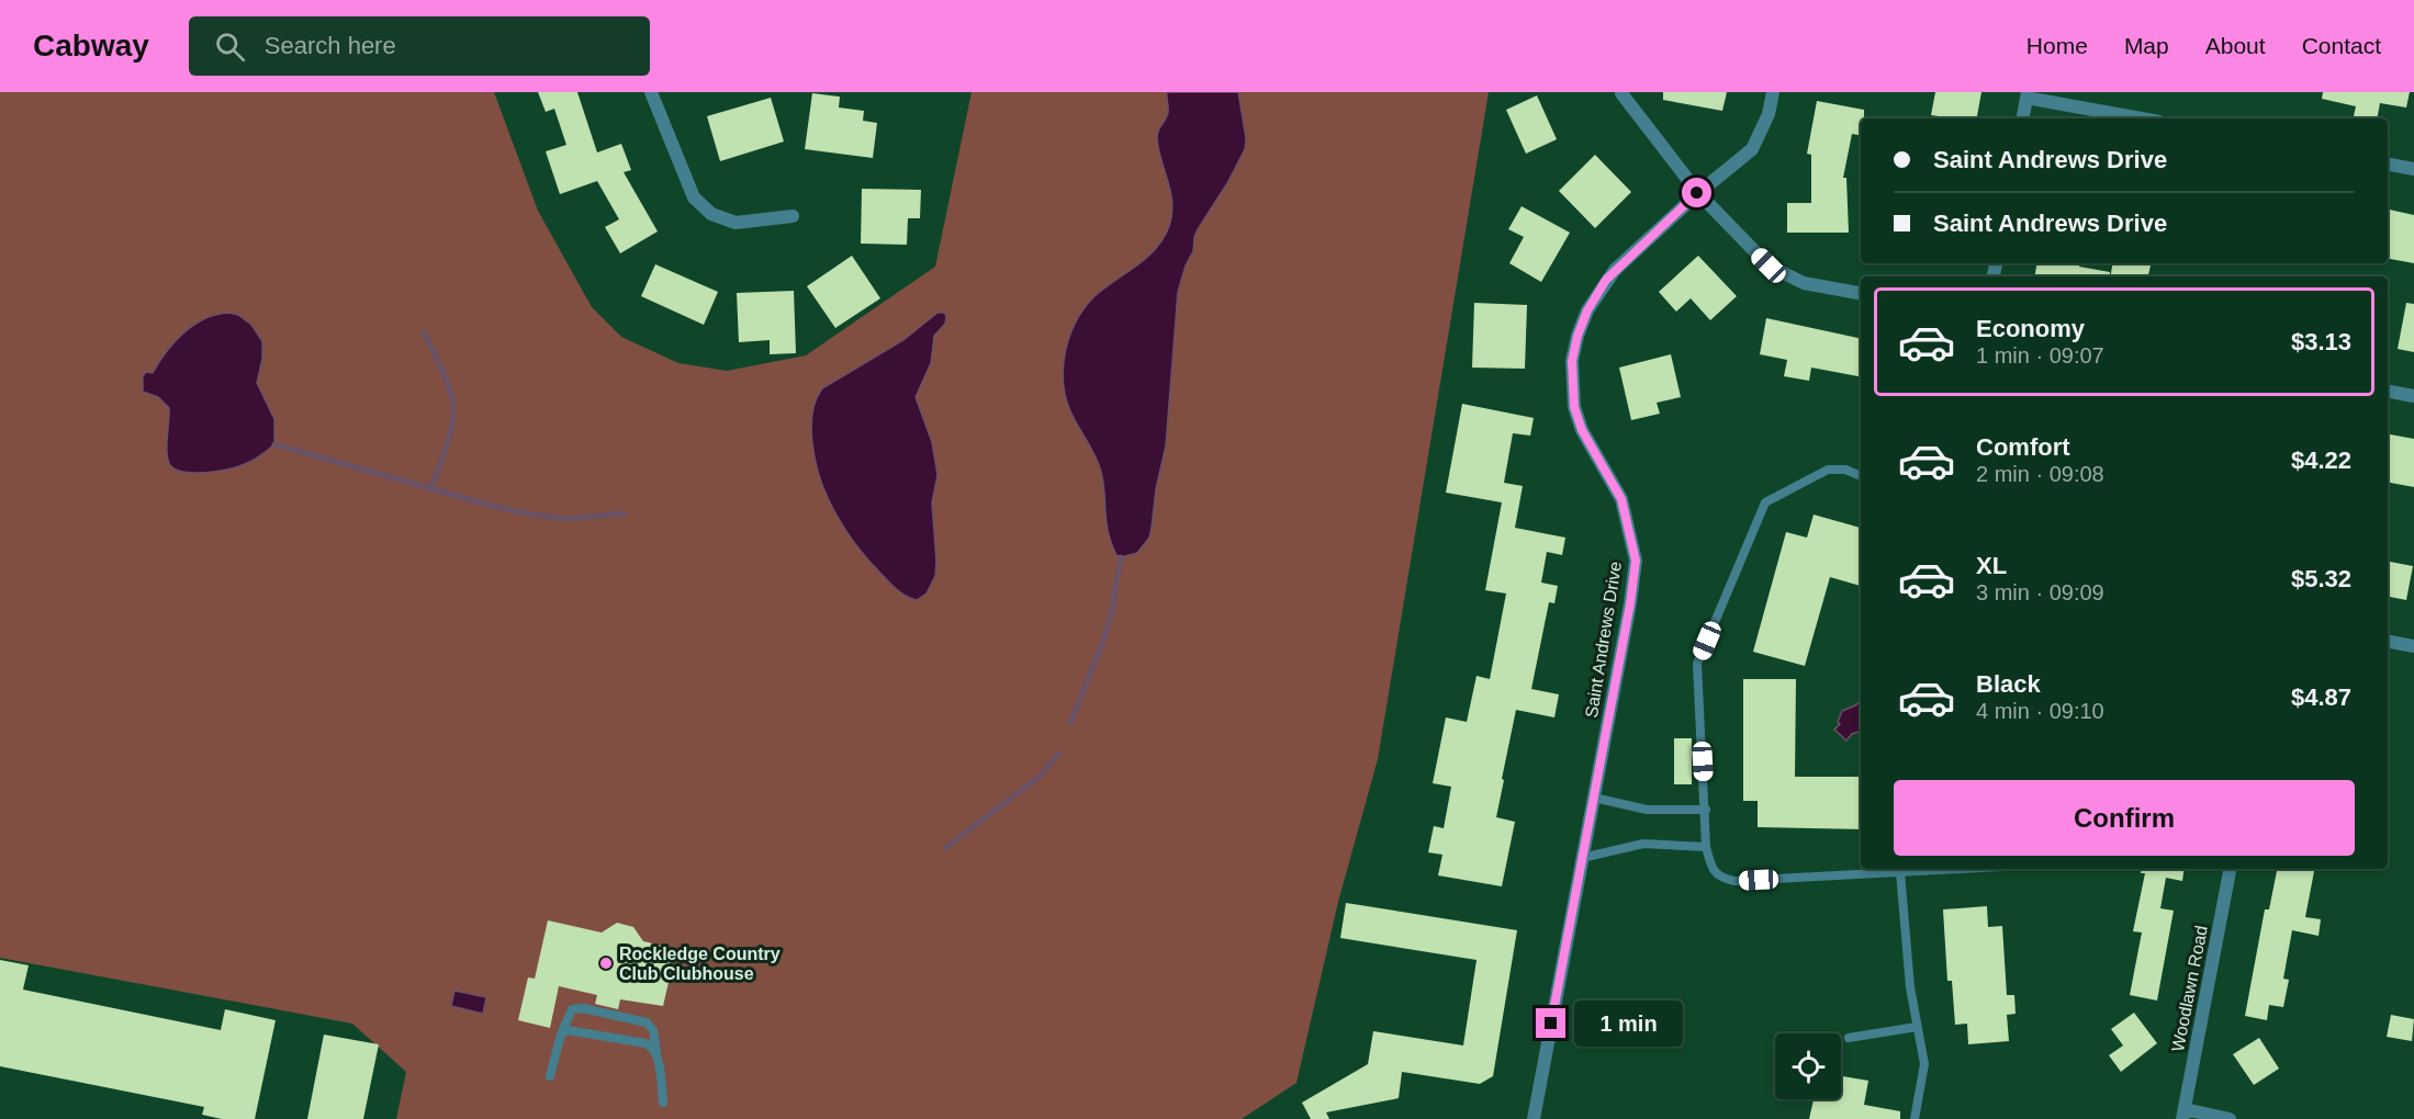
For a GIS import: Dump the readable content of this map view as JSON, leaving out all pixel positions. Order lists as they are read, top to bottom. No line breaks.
{"streets":{"street":["Saint Andrews Drive","Woodlawn Road"]},"places":["Rockledge Country Club Clubhouse"],"page":{"header":"Cabway","search":"Search here","nav":["Home","Map","About","Contact"],"banner":["Saint Andrews Drive","Saint Andrews Drive"],"list":[{"name":"Economy","note":"1 min · 09:07","value":"$3.13"},{"name":"Comfort","note":"2 min · 09:08","value":"$4.22"},{"name":"XL","note":"3 min · 09:09","value":"$5.32"},{"name":"Black","note":"4 min · 09:10","value":"$4.87"}],"buttons":"Confirm","bubble":"1 min"}}
